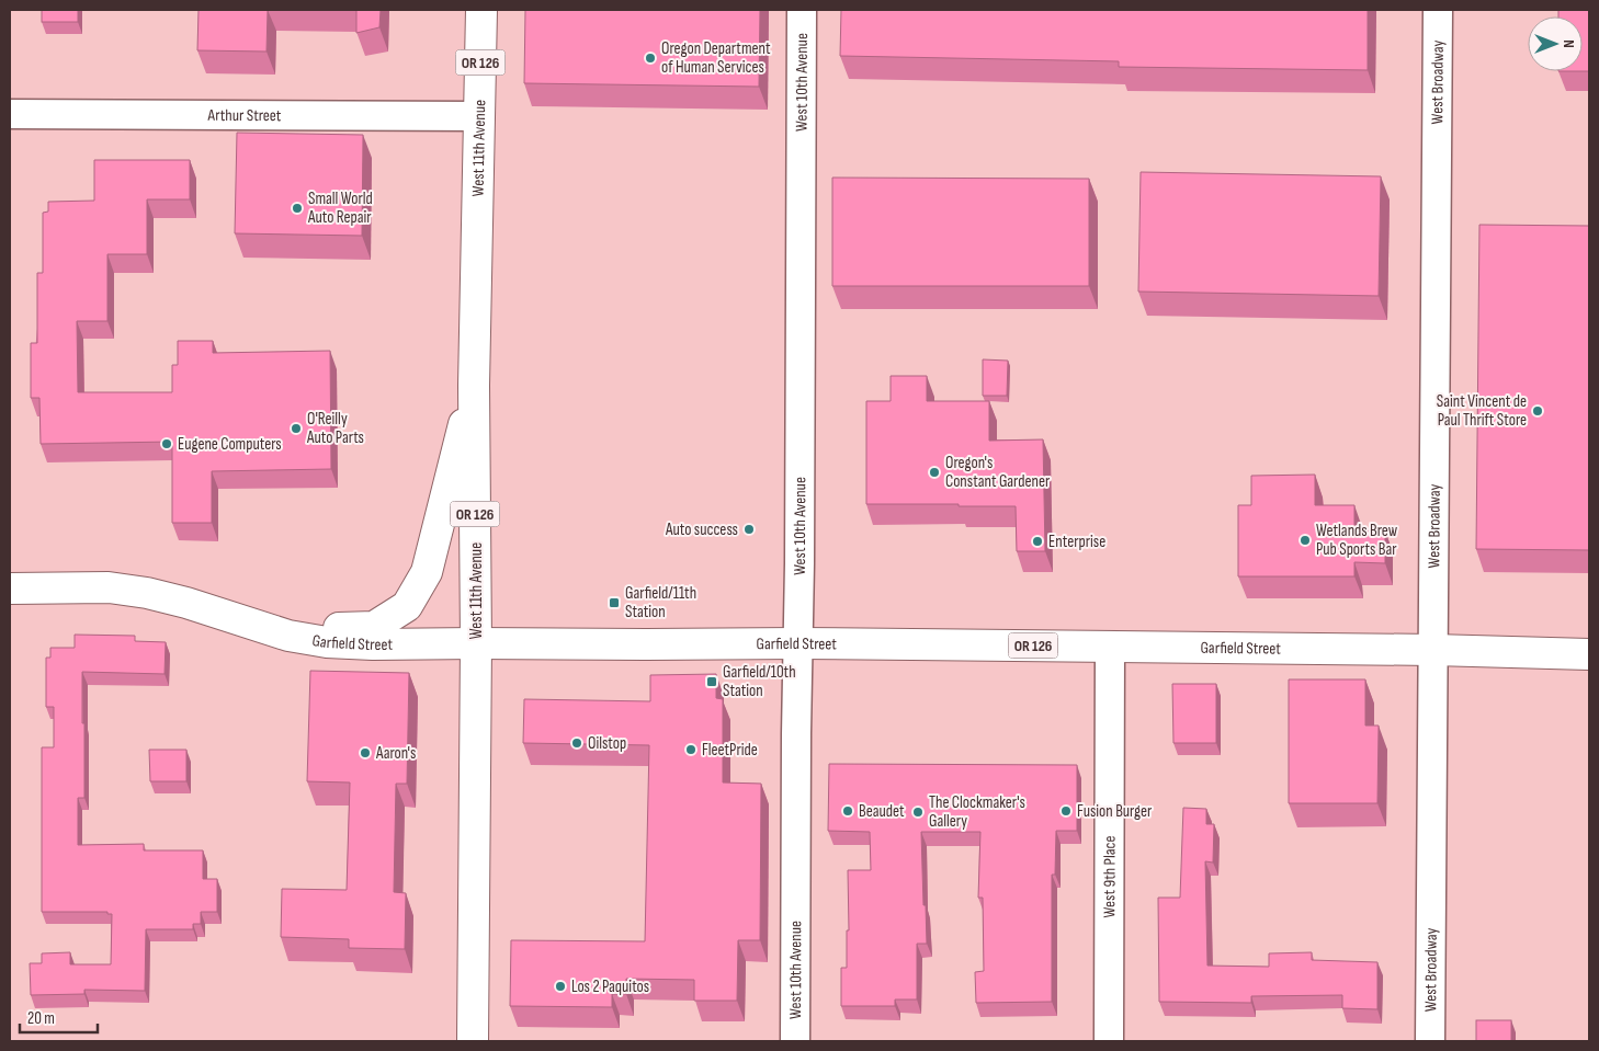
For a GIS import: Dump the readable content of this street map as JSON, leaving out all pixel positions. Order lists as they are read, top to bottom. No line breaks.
{"streets":{"main road":["OR 126","West 11th Avenue","Garfield Street"],"street":["West 10th Avenue","West Broadway","Arthur Street","West 9th Place"]},"crossings":[["West 10th Avenue","Garfield Street"],["West Broadway","Garfield Street"],["Arthur Street","West 11th Avenue"],["West 11th Avenue","Garfield Street"],["Garfield Street","West 9th Place"]],"places":{"other":["Oregon Department of Human Services","Small World Auto Repair","Saint Vincent de Paul Thrift Store","O'Reilly Auto Parts","Eugene Computers","Oregon's Constant Gardener","Auto success","Wetlands Brew Pub Sports Bar","Enterprise","Oilstop","FleetPride","Aaron's","Beaudet","Fusion Burger","The Clockmaker's Gallery","Los 2 Paquitos"],"transit":["Garfield/11th Station","Garfield/10th Station"]},"scale_bar":"20 m","north":"right"}
